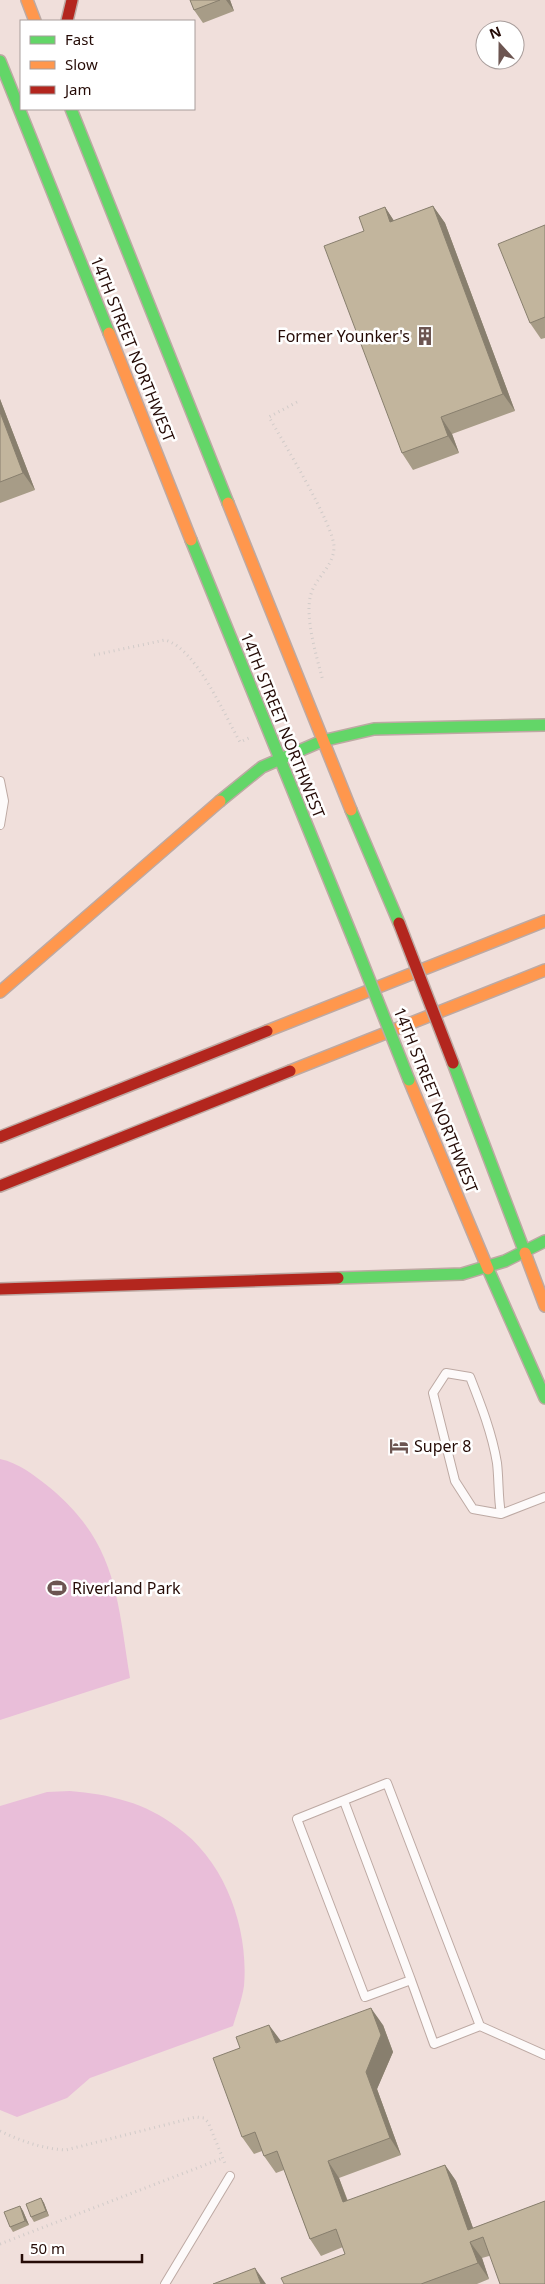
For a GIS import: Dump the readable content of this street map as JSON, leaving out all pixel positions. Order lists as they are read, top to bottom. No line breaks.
{"streets":{"main road":["14TH STREET NORTHWEST"]},"places":{"building":["Former Younker's"],"hotel":["Super 8"],"sports":["Riverland Park"]},"legend":["Fast","Slow","Jam"],"scale_bar":"50 m","north":"top"}
